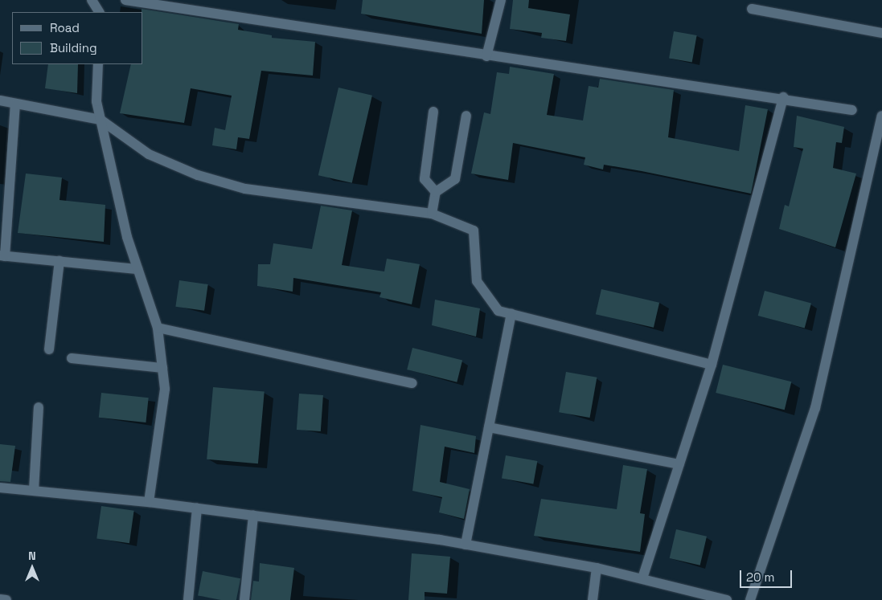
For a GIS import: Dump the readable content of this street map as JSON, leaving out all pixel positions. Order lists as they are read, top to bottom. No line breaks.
{"legend":["Road","Building"],"scale_bar":"20 m","north":"top"}
